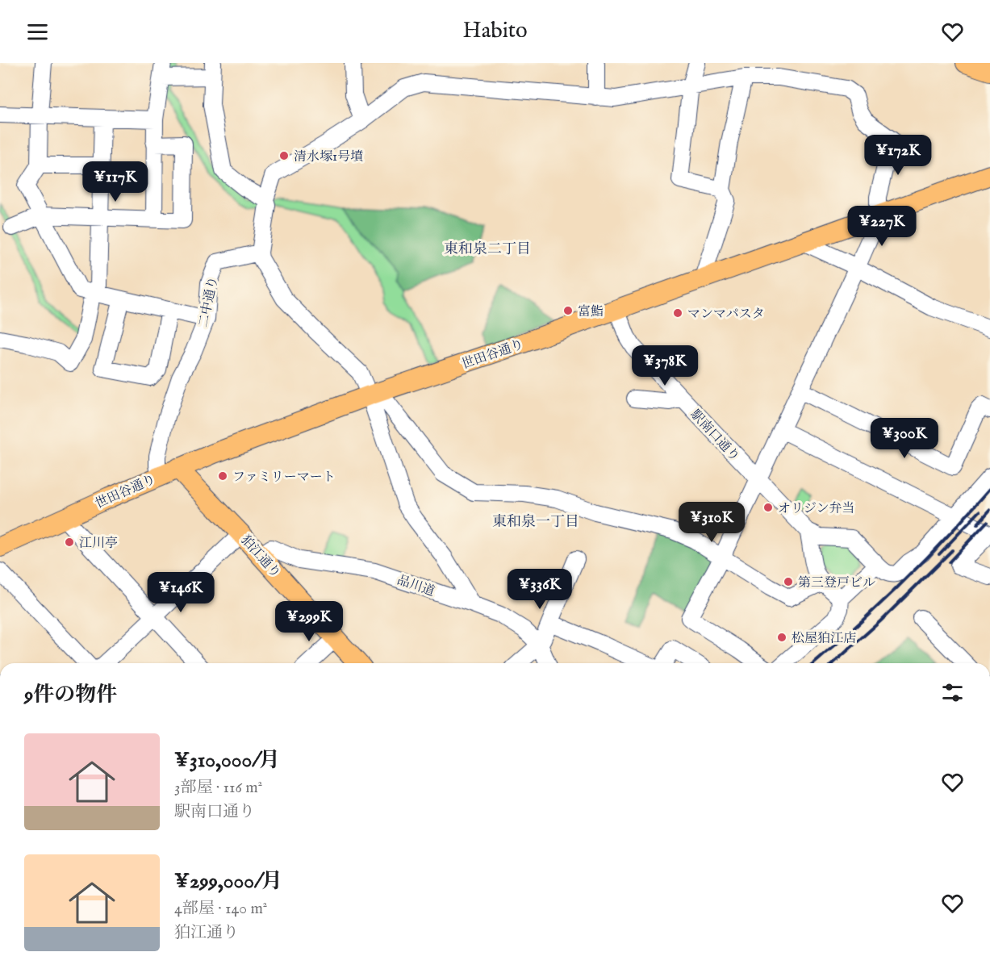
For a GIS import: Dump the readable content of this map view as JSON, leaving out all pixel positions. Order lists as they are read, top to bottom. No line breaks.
{"streets":{"main road":["世田谷通り","狛江通り"],"street":["二中通り","駅南口通り","品川道"]},"crossings":[["二中通り","世田谷通り"],["二中通り","狛江通り"],["世田谷通り","駅南口通り"],["世田谷通り","狛江通り"],["狛江通り","品川道"]],"districts":["東和泉二丁目","東和泉一丁目"],"places":["清水塚1号墳","富鮨","マンマパスタ","ファミリーマート","オリジン弁当","江川亭","第三登戸ビル","松屋狛江店"],"page":{"header":"Habito","price":["¥172K","¥117K","¥227K","¥378K","¥300K","¥310K","¥336K","¥146K","¥299K"],"heading":"9件の物件","list":[{"name":"¥310,000/月","note":"3部屋 · 116 m² · 駅南口通り"},{"name":"¥299,000/月","note":"4部屋 · 140 m² · 狛江通り"}]}}
